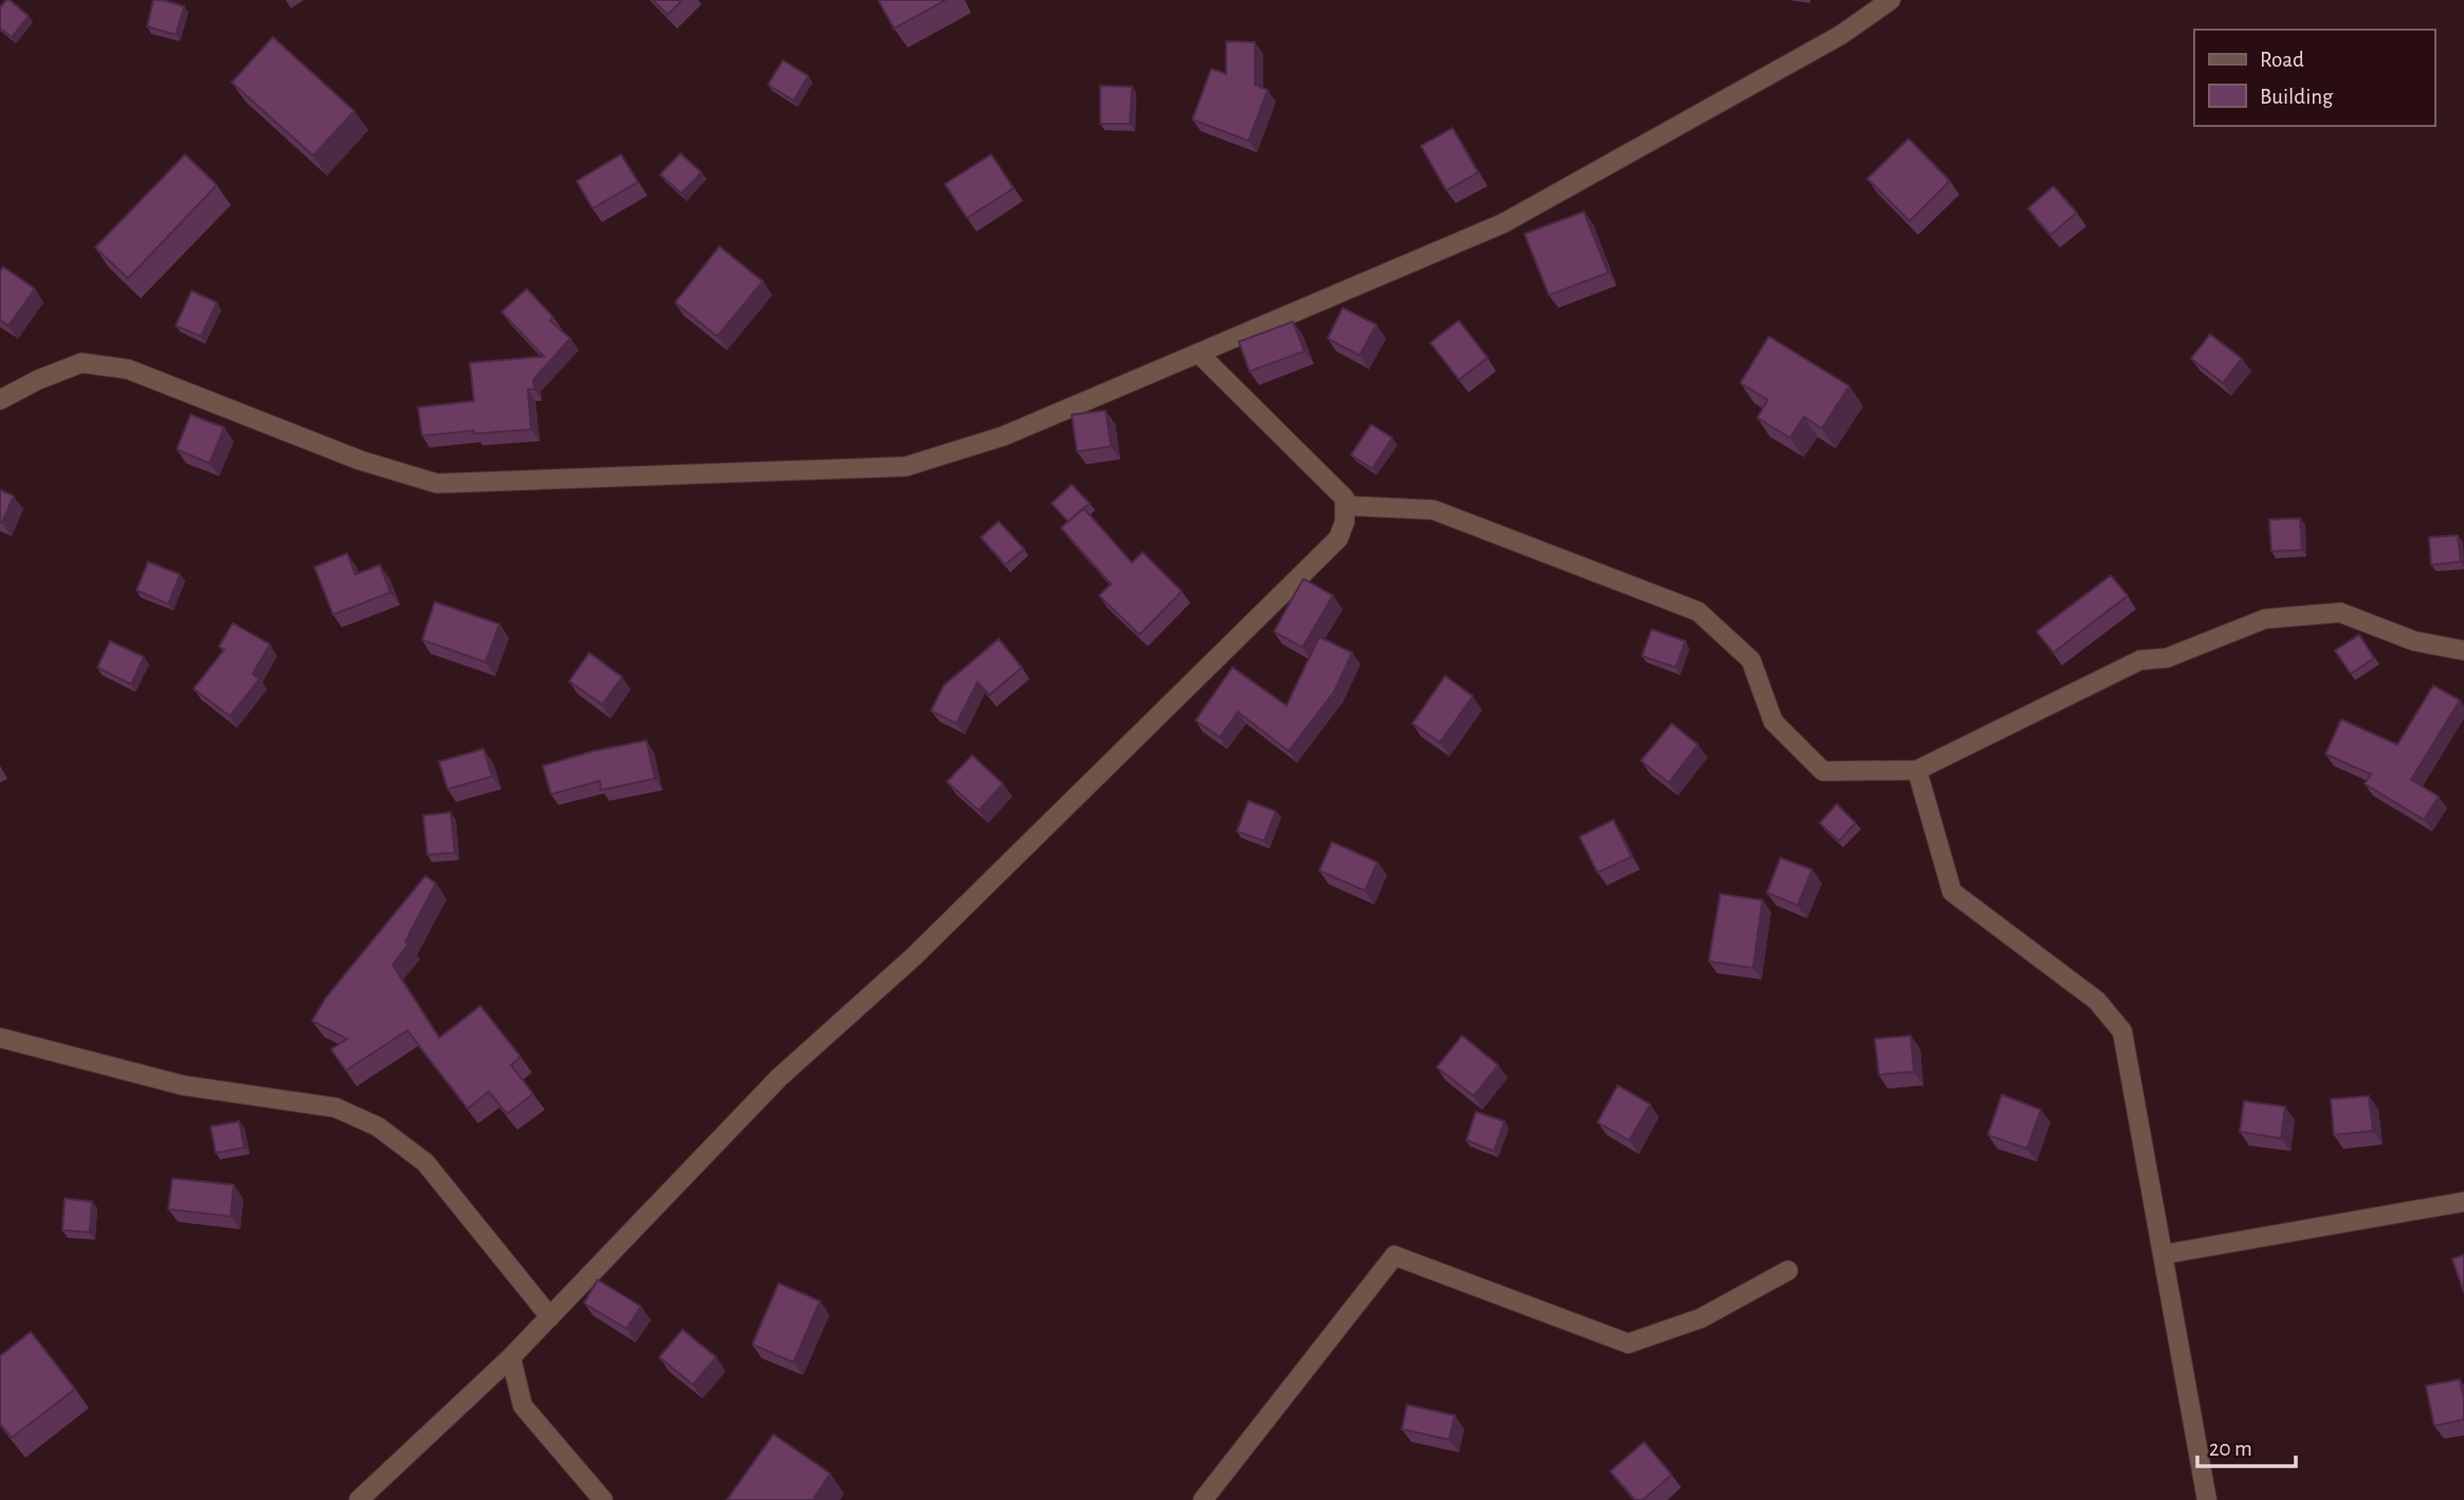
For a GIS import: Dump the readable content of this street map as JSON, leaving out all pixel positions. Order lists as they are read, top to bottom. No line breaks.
{"legend":["Road","Building"],"scale_bar":"20 m"}
